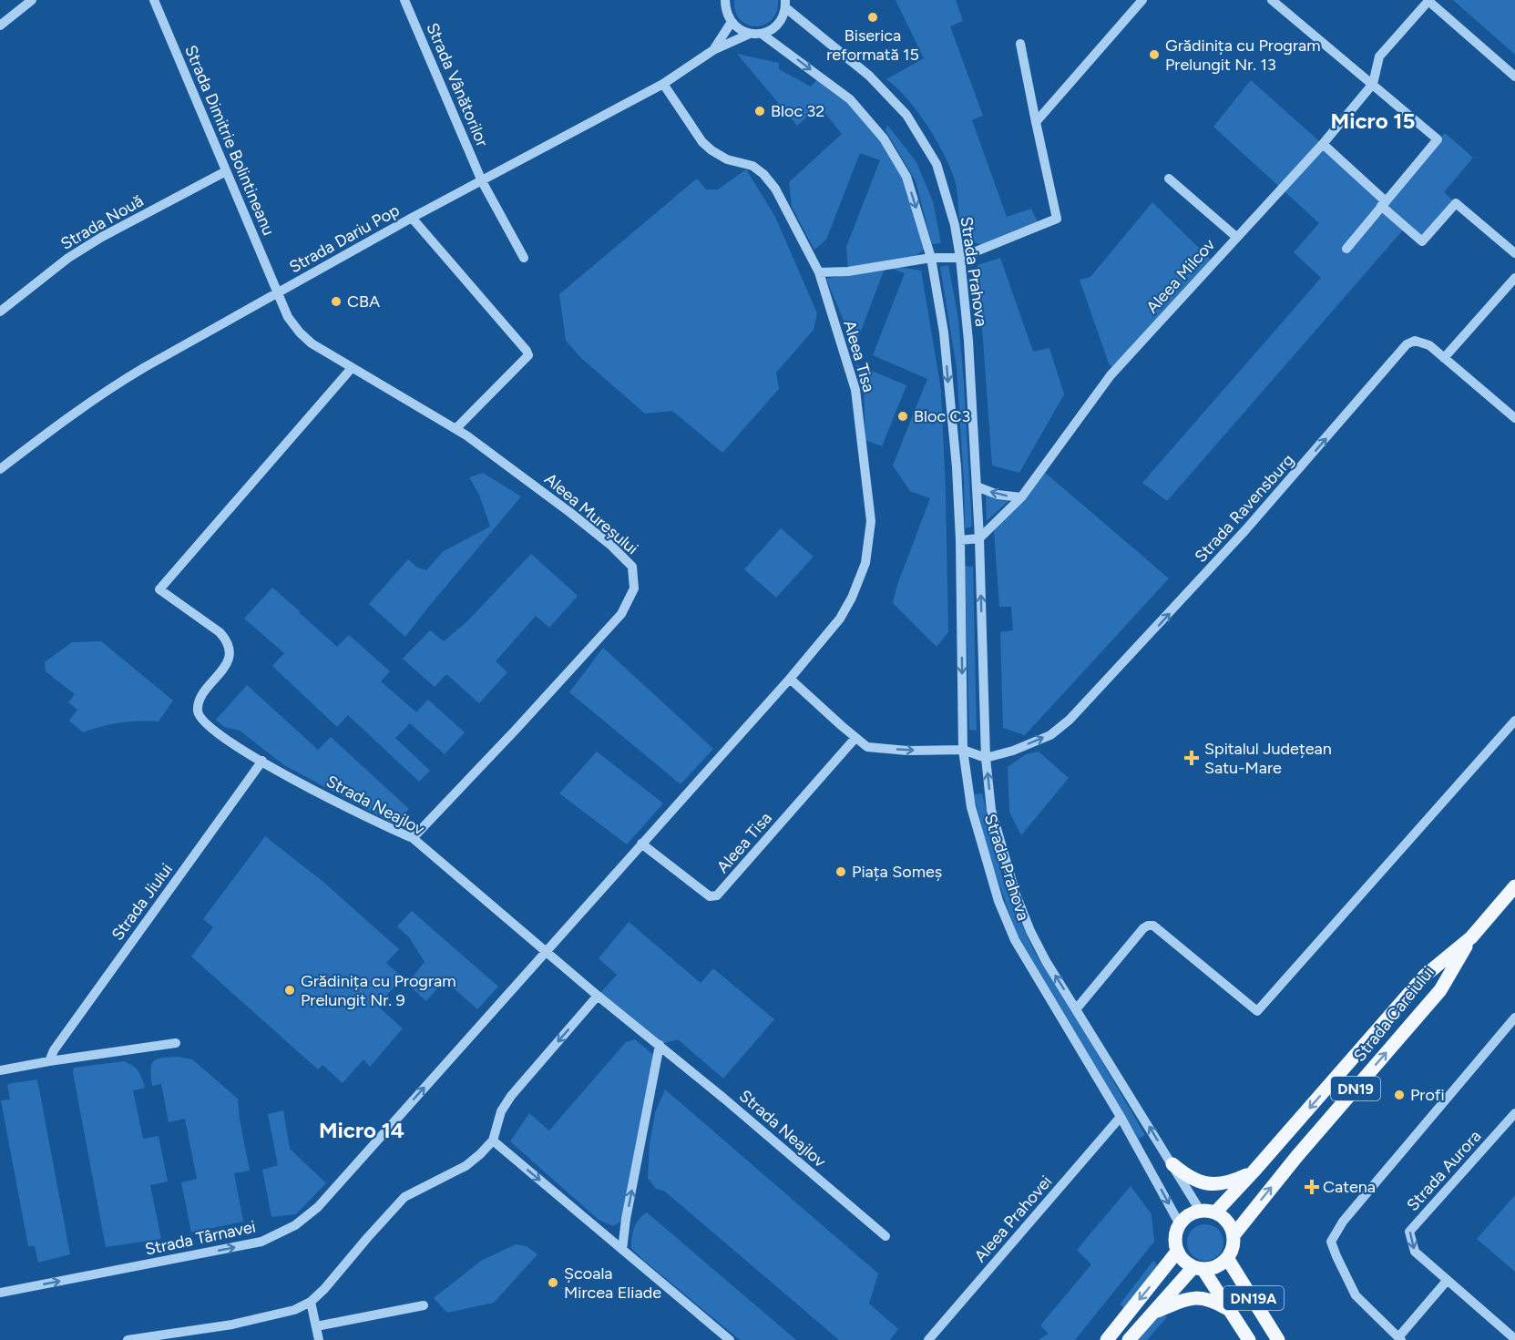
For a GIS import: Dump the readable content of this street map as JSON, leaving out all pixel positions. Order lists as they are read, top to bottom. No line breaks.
{"streets":{"main road":["Strada Careiului","DN19","DN19A"],"street":["Strada Vânătorilor","Strada Dimitrie Bolintineanu","Strada Nouă","Strada Dariu Pop","Strada Prahova","Aleea Milcov","Aleea Tisa","Strada Ravensburg","Aleea Mureșului","Strada Neajlov","Strada Jiului","Strada Aurora","Aleea Prahovei","Strada Târnavei"]},"crossings":[["Strada Vânătorilor","Strada Dariu Pop"],["Strada Dimitrie Bolintineanu","Strada Nouă"],["Strada Dimitrie Bolintineanu","Strada Dariu Pop"],["Strada Dimitrie Bolintineanu","Aleea Mureșului"],["Strada Dariu Pop","Aleea Tisa"],["Strada Dariu Pop","Aleea Mureșului"],["Strada Prahova","Aleea Milcov"],["Strada Prahova","Strada Ravensburg"],["Strada Prahova","Strada Careiului"],["Strada Prahova","DN19"],["Strada Prahova","Aleea Prahovei"],["Strada Prahova","DN19A"],["Aleea Tisa","Strada Neajlov"],["Aleea Tisa","Strada Târnavei"],["Aleea Mureșului","Strada Neajlov"],["Strada Neajlov","Strada Jiului"],["Strada Neajlov","Strada Târnavei"],["Strada Careiului","DN19"],["Strada Careiului","DN19A"],["DN19","DN19A"]],"one_way":["Strada Ravensburg","Strada Aurora"],"districts":["Micro 15","Micro 14"],"places":{"other":["Biserica reformată 15","Grădinița cu Program Prelungit Nr. 13","Bloc 32","CBA","Bloc C3","Piața Someș","Grădinița cu Program Prelungit Nr. 9","Profi","Școala Mircea Eliade"],"health":["Spitalul Județean Satu-Mare","Catena"]}}
